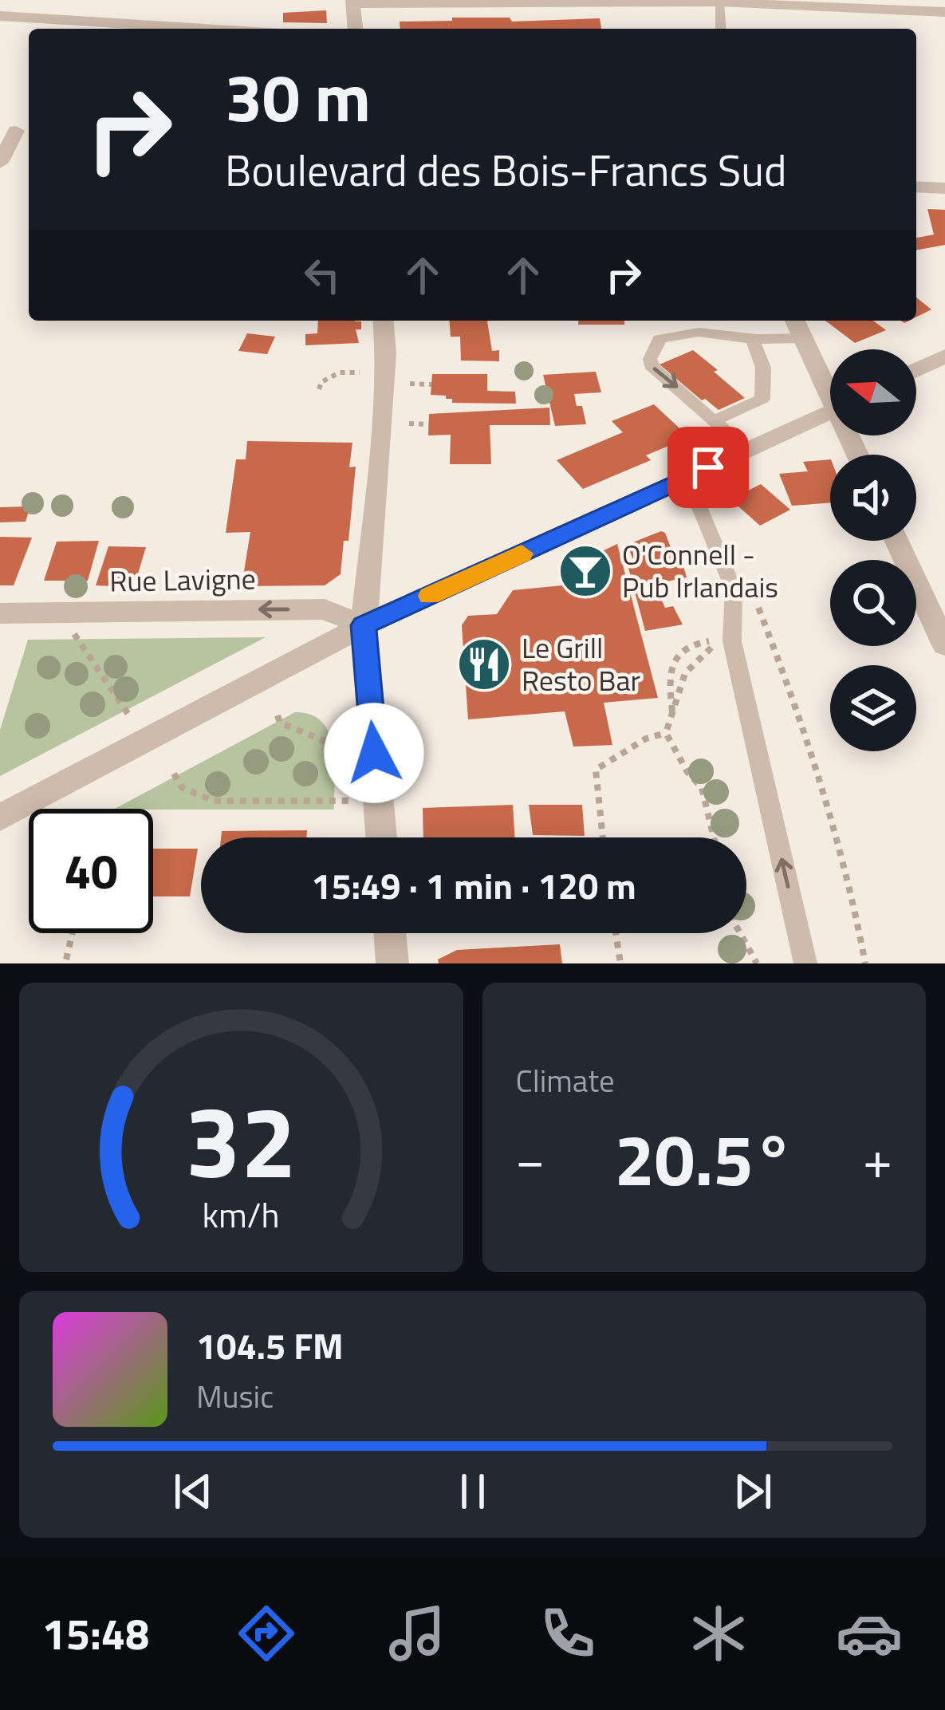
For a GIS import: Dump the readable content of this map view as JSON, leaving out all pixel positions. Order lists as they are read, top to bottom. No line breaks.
{"streets":{"street":["Rue Lavigne"]},"one_way":["Rue Lavigne"],"places":{"bar":["O'Connell - Pub Irlandais"],"restaurant":["Le Grill Resto Bar"]},"north":"left","page":{"turn":["30 m","Boulevard des Bois-Francs Sud"],"limit":"40","trip":"15:49 · 1 min · 120 m","tile":"Climate","heat":["−","20.5°","+"],"song":["104.5 FM","Music"],"tabs":"15:48","gauge":["32","km/h"]}}
